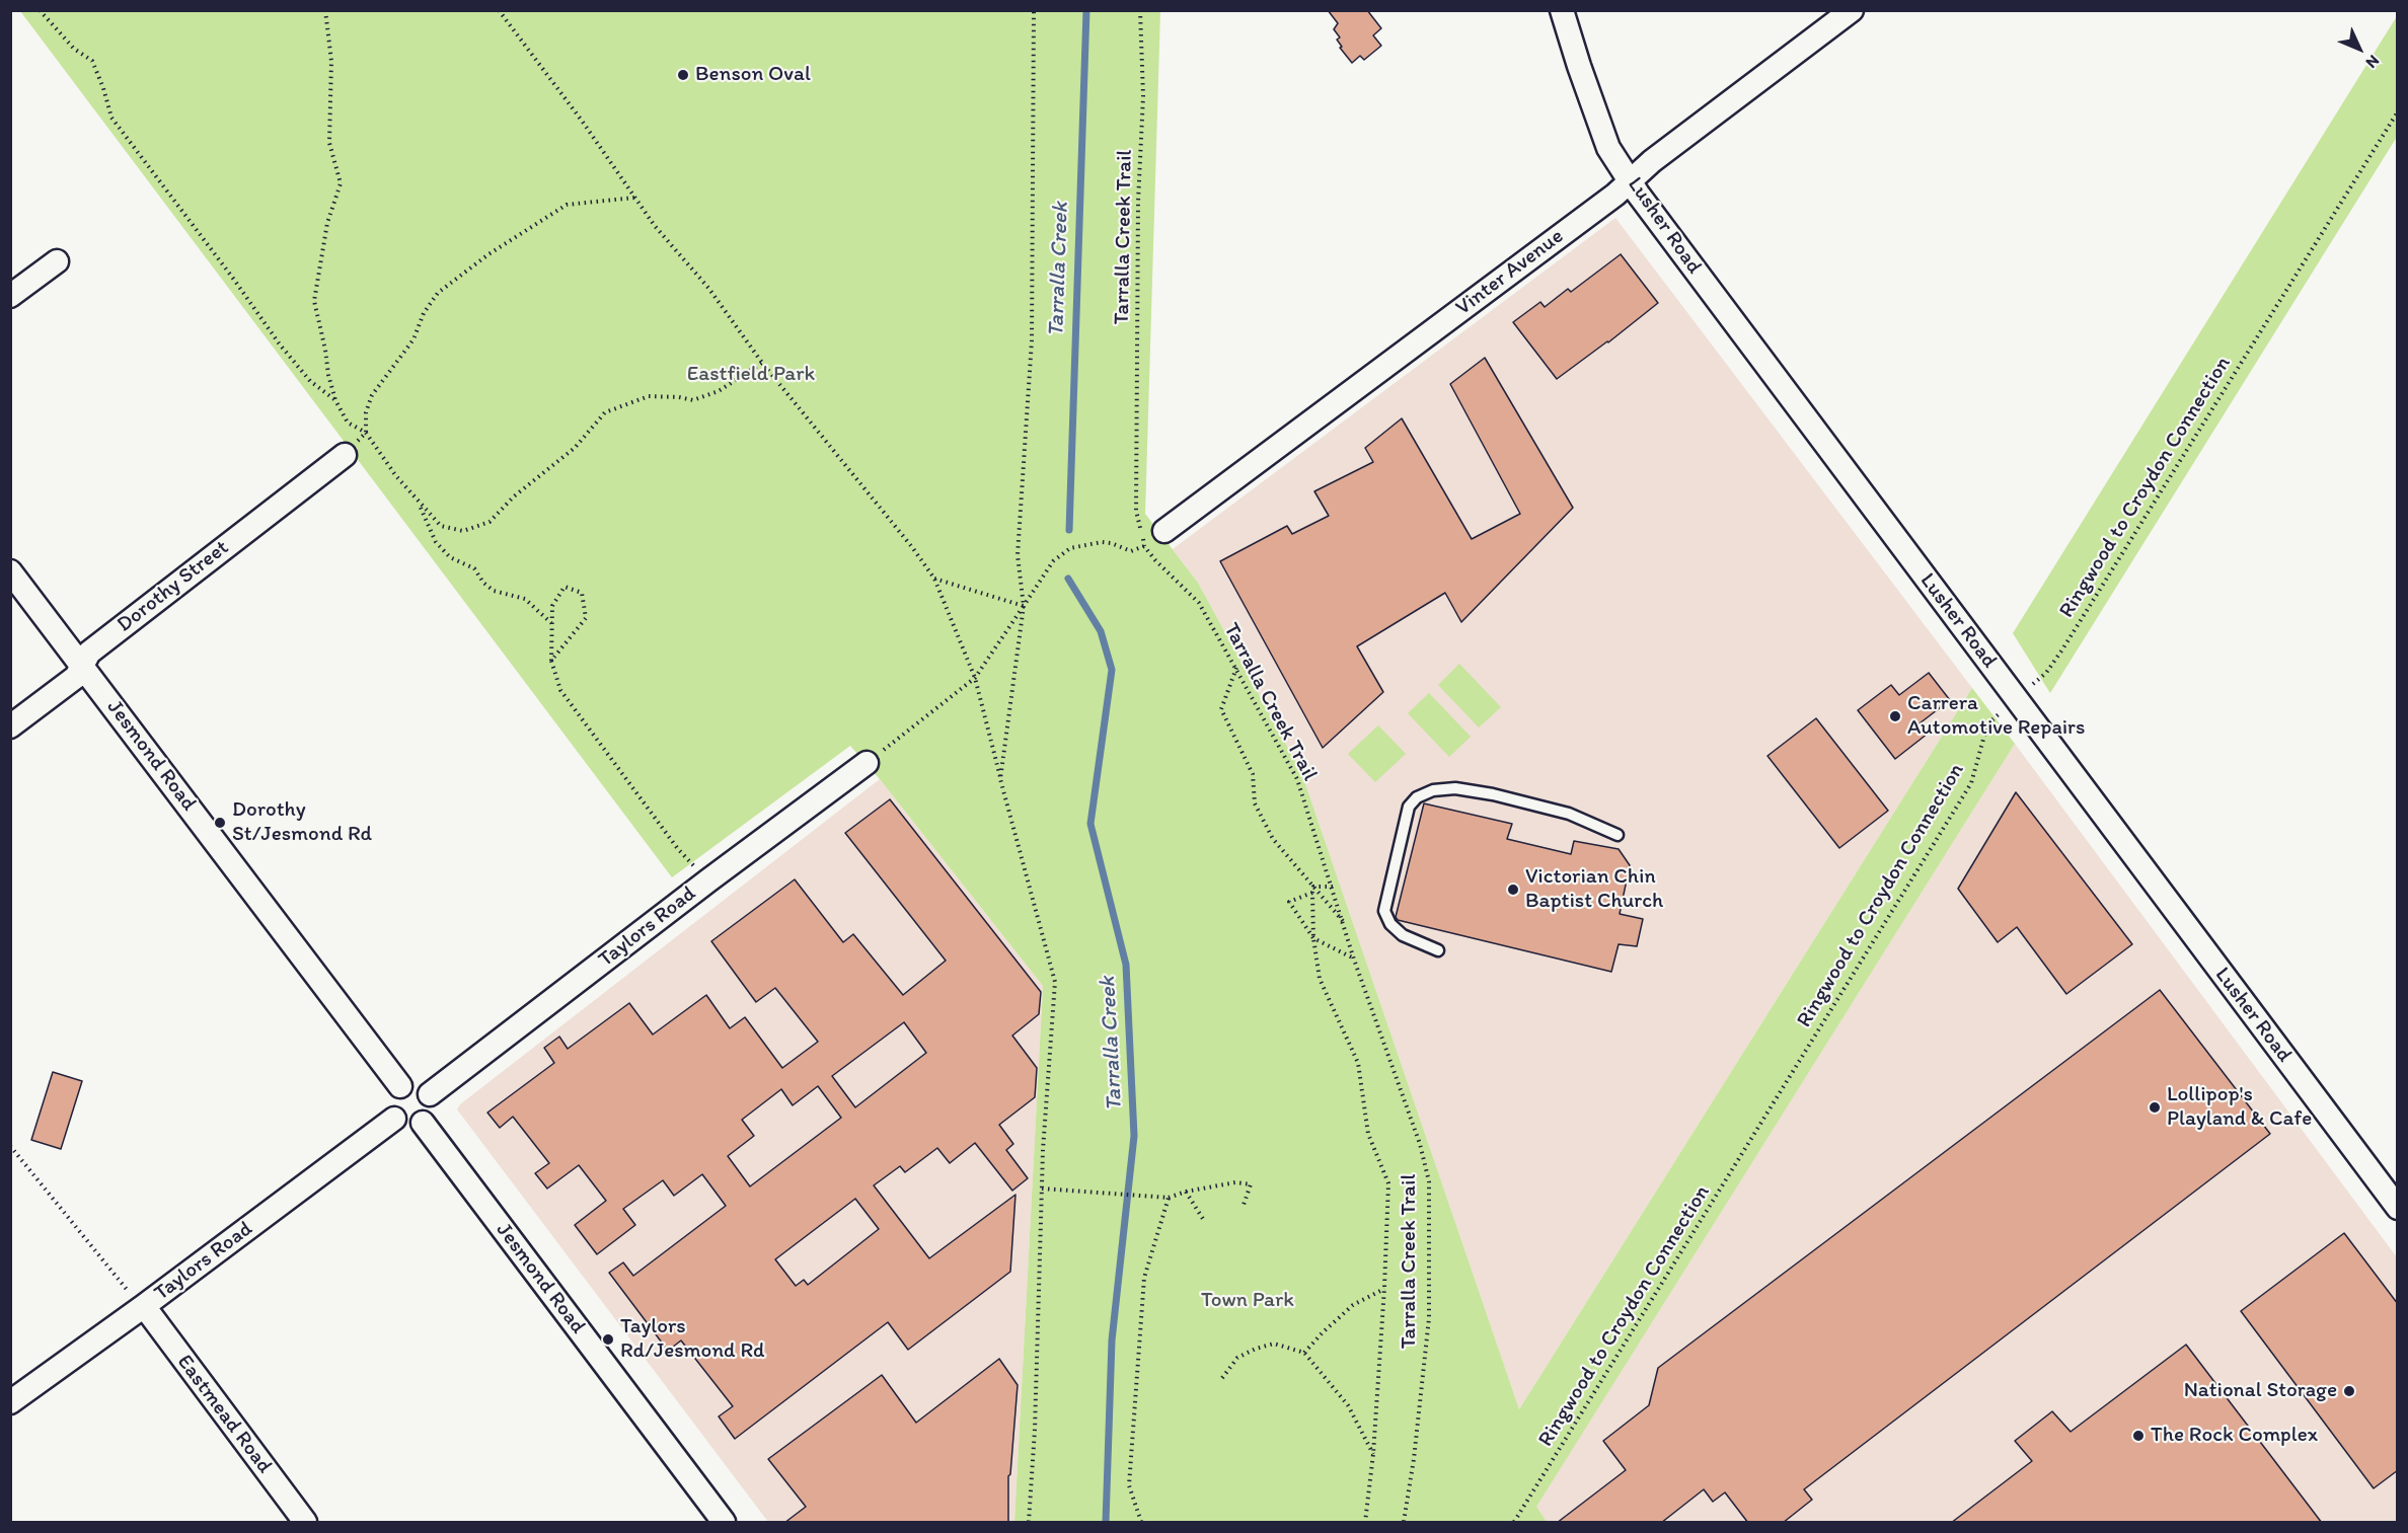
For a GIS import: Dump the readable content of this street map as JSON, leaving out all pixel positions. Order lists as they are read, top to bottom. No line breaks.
{"streets":{"street":["Lusher Road","Vinter Avenue","Dorothy Street","Jesmond Road","Taylors Road","Eastmead Road"],"path":["Tarralla Creek Trail","Ringwood to Croydon Connection"]},"crossings":[["Lusher Road","Vinter Avenue"],["Lusher Road","Ringwood to Croydon Connection"],["Dorothy Street","Jesmond Road"],["Jesmond Road","Taylors Road"],["Taylors Road","Eastmead Road"]],"water":["Tarralla Creek"],"parks":["Eastfield Park","Town Park"],"places":["Benson Oval","Carrera Automotive Repairs","Dorothy St/Jesmond Rd","Victorian Chin Baptist Church","Lollipop's Playland & Cafe","Taylors Rd/Jesmond Rd","National Storage","The Rock Complex"],"north":"bottom right"}
